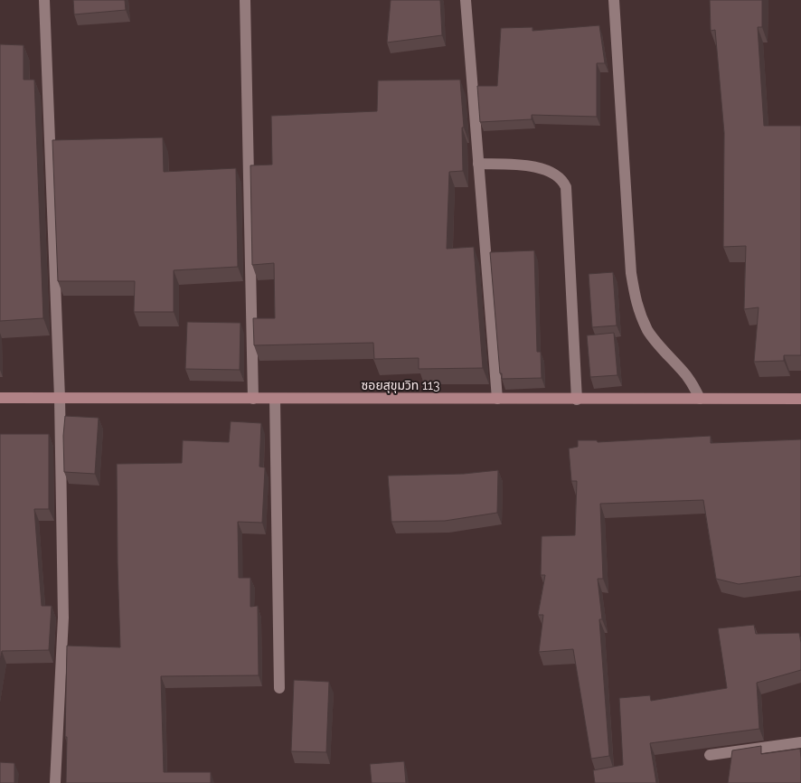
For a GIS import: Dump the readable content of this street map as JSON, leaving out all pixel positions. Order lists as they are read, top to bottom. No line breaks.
{"streets":{"main road":["ซอยสุขุมวิท 113"]}}
